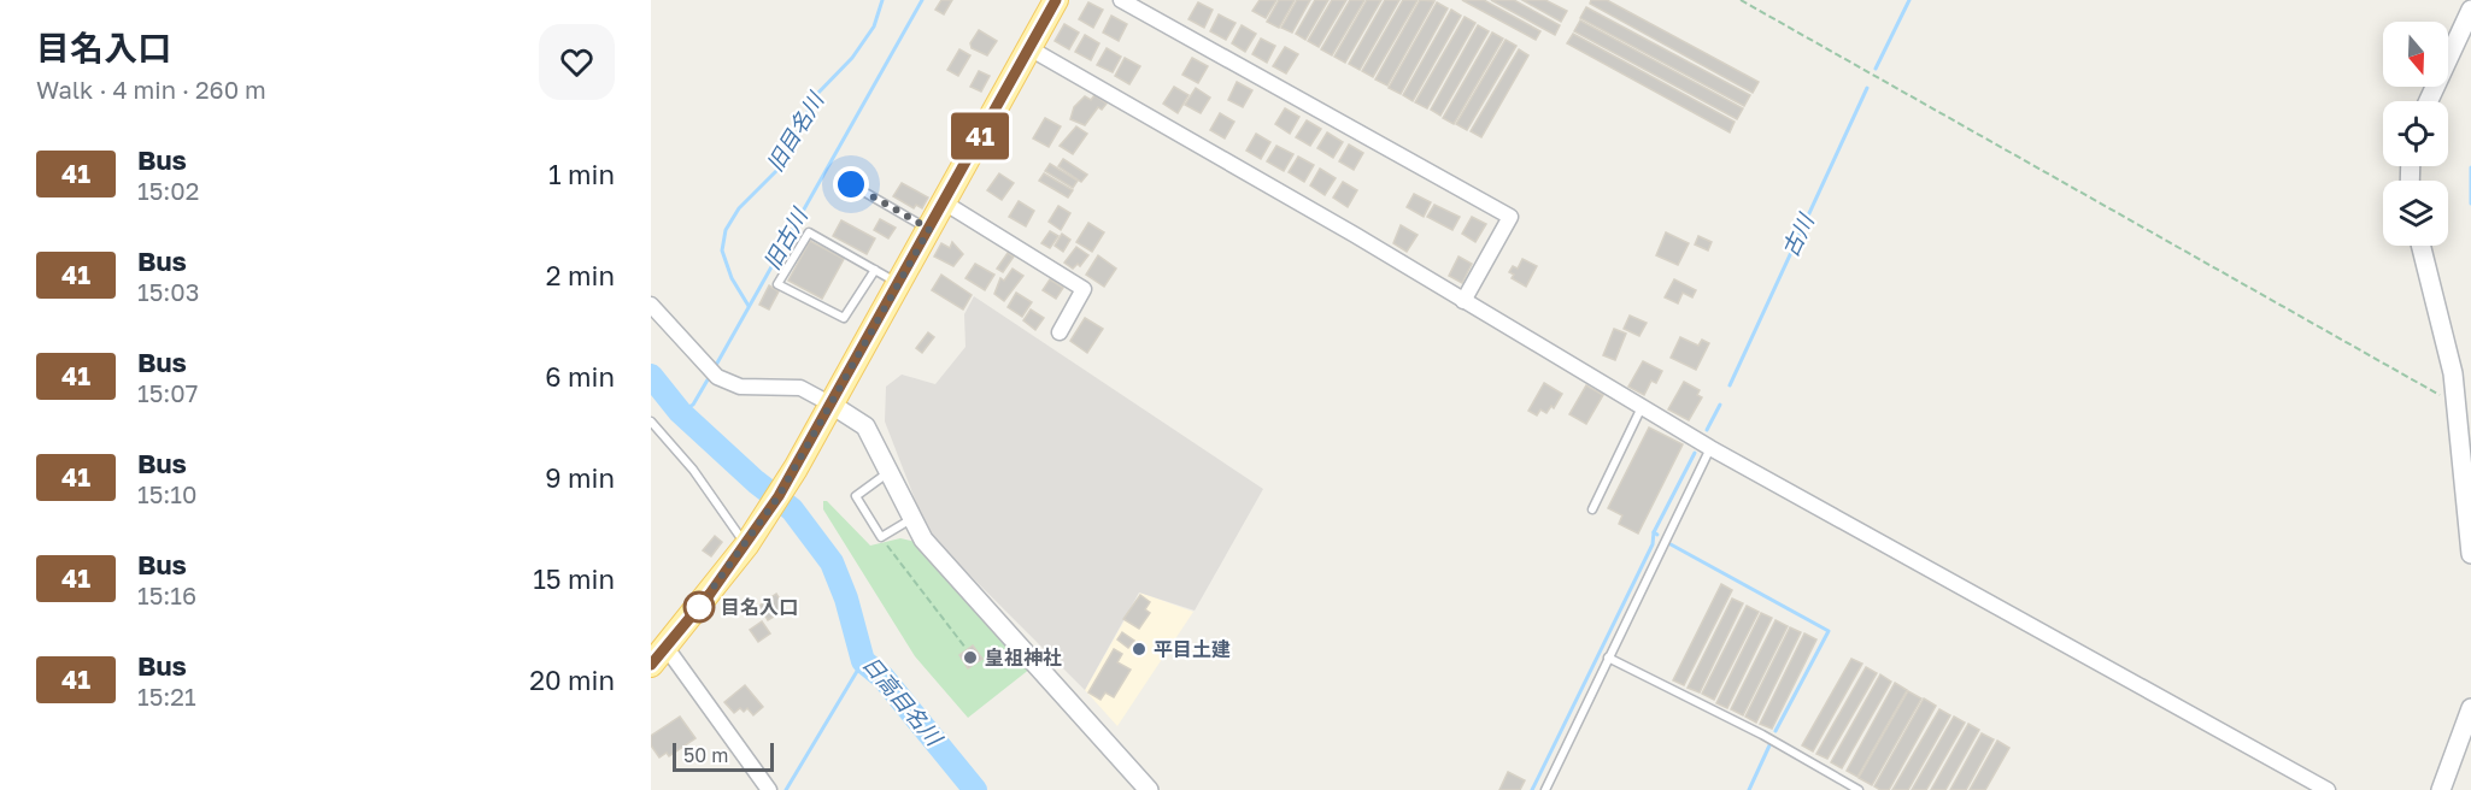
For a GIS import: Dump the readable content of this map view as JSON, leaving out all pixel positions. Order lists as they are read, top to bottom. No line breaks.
{"water":["旧目名川","古川","旧古川","日高目名川"],"places":["目名入口","平目土建","皇祖神社"],"lines":["bus line 41"],"scale_bar":"50 m","north":"bottom","page":{"heading":["目名入口","Walk · 4 min · 260 m"],"on_map":"41","list":[{"mark":"41","name":"Bus","note":"15:02","value":"1 min"},{"mark":"41","name":"Bus","note":"15:03","value":"2 min"},{"mark":"41","name":"Bus","note":"15:07","value":"6 min"},{"mark":"41","name":"Bus","note":"15:10","value":"9 min"},{"mark":"41","name":"Bus","note":"15:16","value":"15 min"},{"mark":"41","name":"Bus","note":"15:21","value":"20 min"}],"scale":"50 m"}}
